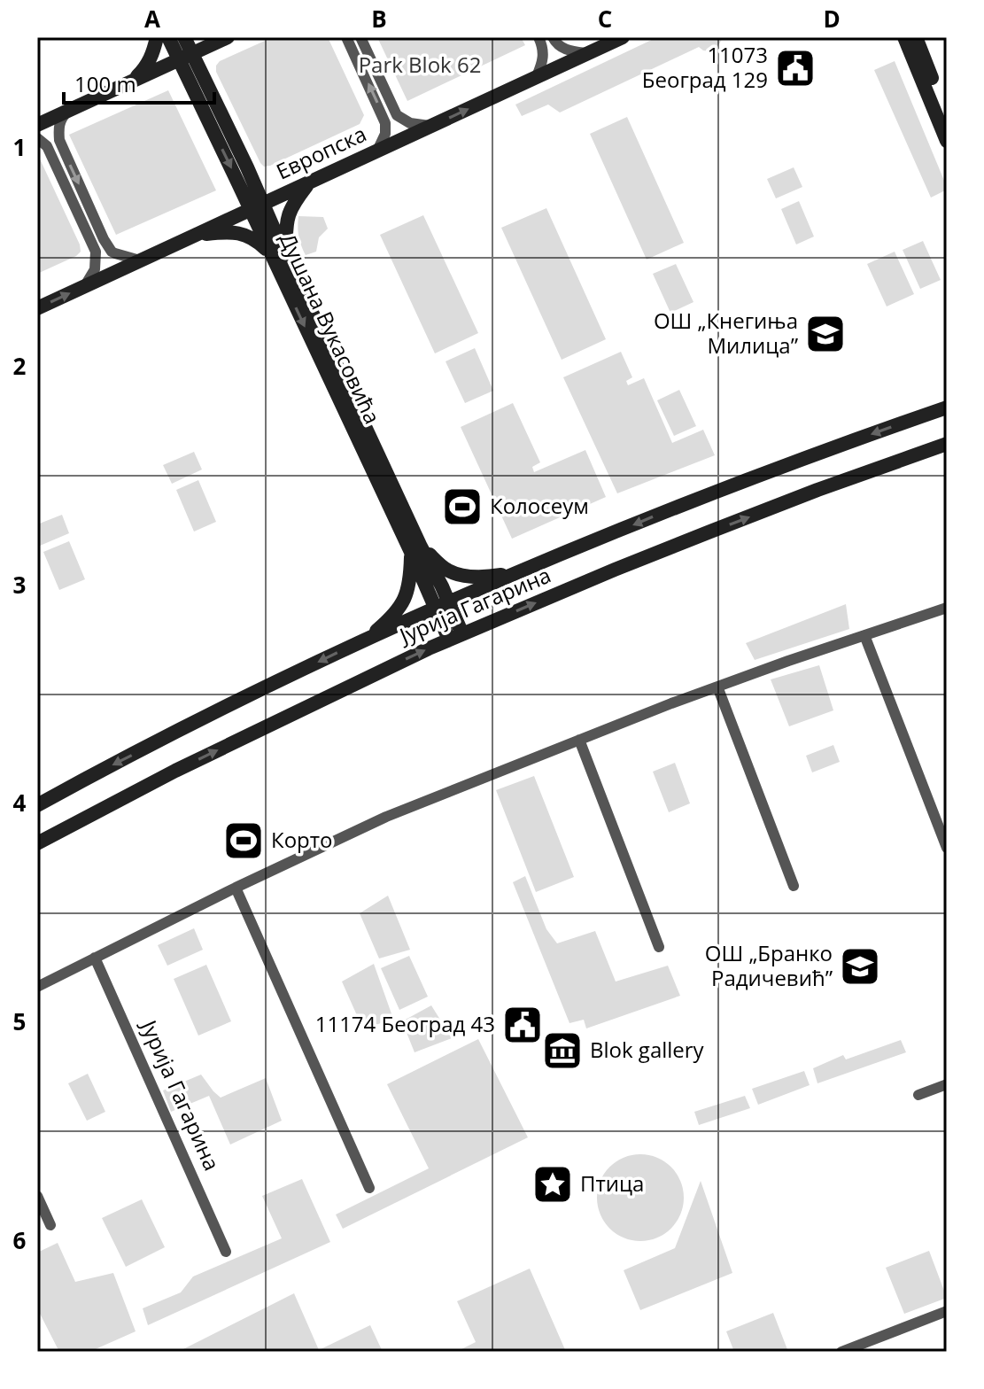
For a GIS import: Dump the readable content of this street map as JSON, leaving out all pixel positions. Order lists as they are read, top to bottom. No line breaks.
{"streets":{"street":["Европска","Душана Вукасовића","Јурија Гагарина"]},"crossings":[["Европска","Душана Вукасовића"],["Душана Вукасовића","Јурија Гагарина"]],"parks":["Park Blok 62"],"places":{"public building":["11073 Београд 129","11174 Београд 43"],"school or university":["ОШ „Кнегиња Милица”","ОШ „Бранко Радичевић”"],"sports":["Колосеум","Корто"],"museum":["Blok gallery"],"place":["Птица"]},"scale_bar":"100 m","grid":{"columns":["A","B","C","D"],"rows":["1","2","3","4","5","6"]}}
